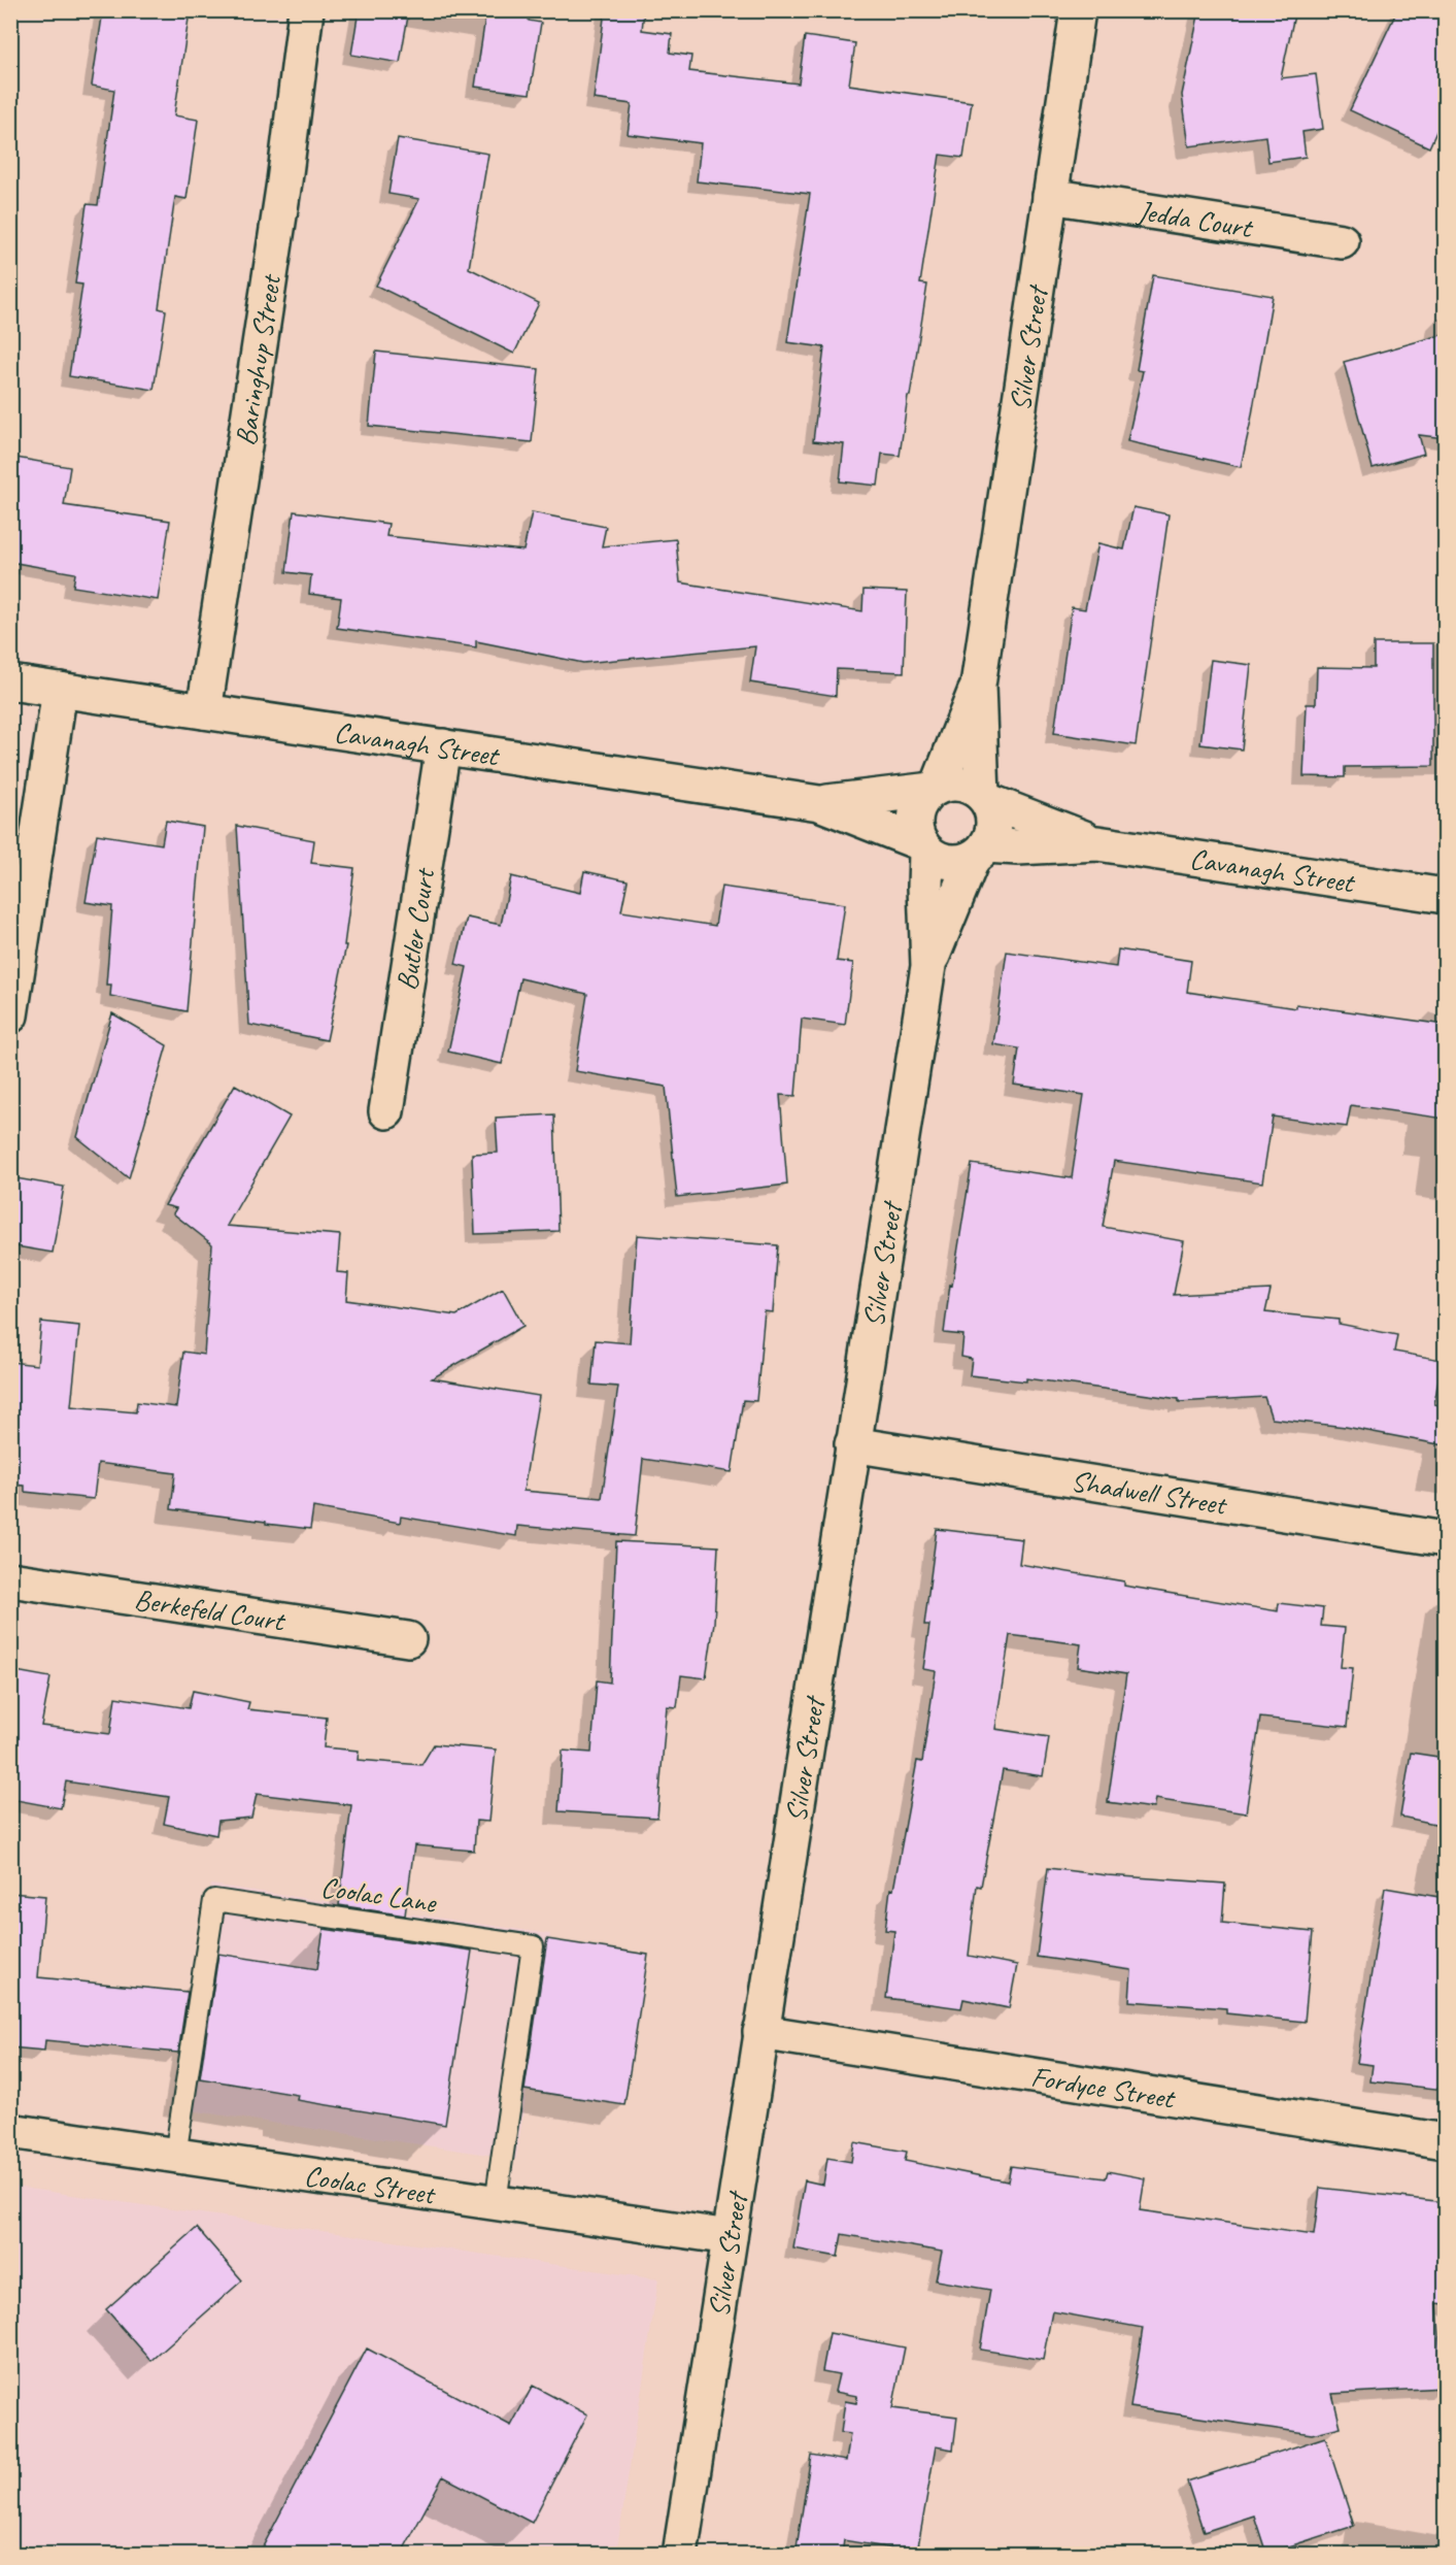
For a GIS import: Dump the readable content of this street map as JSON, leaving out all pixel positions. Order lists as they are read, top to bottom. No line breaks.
{"streets":{"street":["Jedda Court","Silver Street","Baringhup Street","Cavanagh Street","Butler Court","Shadwell Street","Berkefeld Court","Fordyce Street","Coolac Street"],"lane":["Coolac Lane"]},"crossings":[["Jedda Court","Silver Street"],["Silver Street","Cavanagh Street"],["Silver Street","Shadwell Street"],["Silver Street","Fordyce Street"],["Silver Street","Coolac Street"],["Baringhup Street","Cavanagh Street"],["Cavanagh Street","Butler Court"],["Coolac Lane","Coolac Street"]]}
